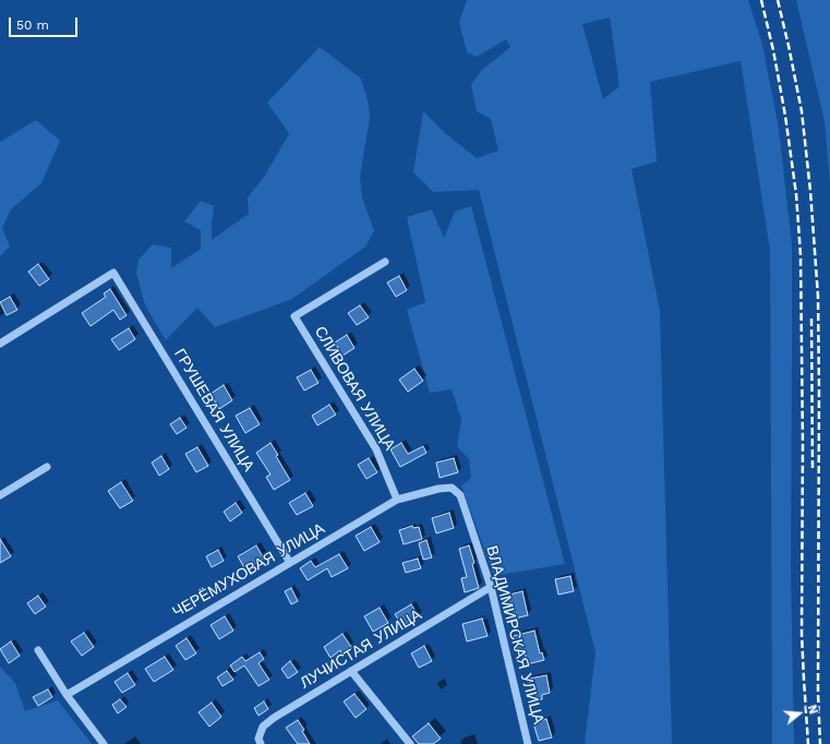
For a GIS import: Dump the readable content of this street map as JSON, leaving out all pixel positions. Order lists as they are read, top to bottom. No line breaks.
{"streets":{"street":["СЛИВОВАЯ УЛИЦА","ГРУШЕВАЯ УЛИЦА","ЧЕРЁМУХОВАЯ УЛИЦА","ВЛАДИМИРСКАЯ УЛИЦА","ЛУЧИСТАЯ УЛИЦА"]},"crossings":[["СЛИВОВАЯ УЛИЦА","ЧЕРЁМУХОВАЯ УЛИЦА"],["ГРУШЕВАЯ УЛИЦА","ЧЕРЁМУХОВАЯ УЛИЦА"],["ЧЕРЁМУХОВАЯ УЛИЦА","ВЛАДИМИРСКАЯ УЛИЦА"],["ВЛАДИМИРСКАЯ УЛИЦА","ЛУЧИСТАЯ УЛИЦА"]],"scale_bar":"50 m","north":"right"}
